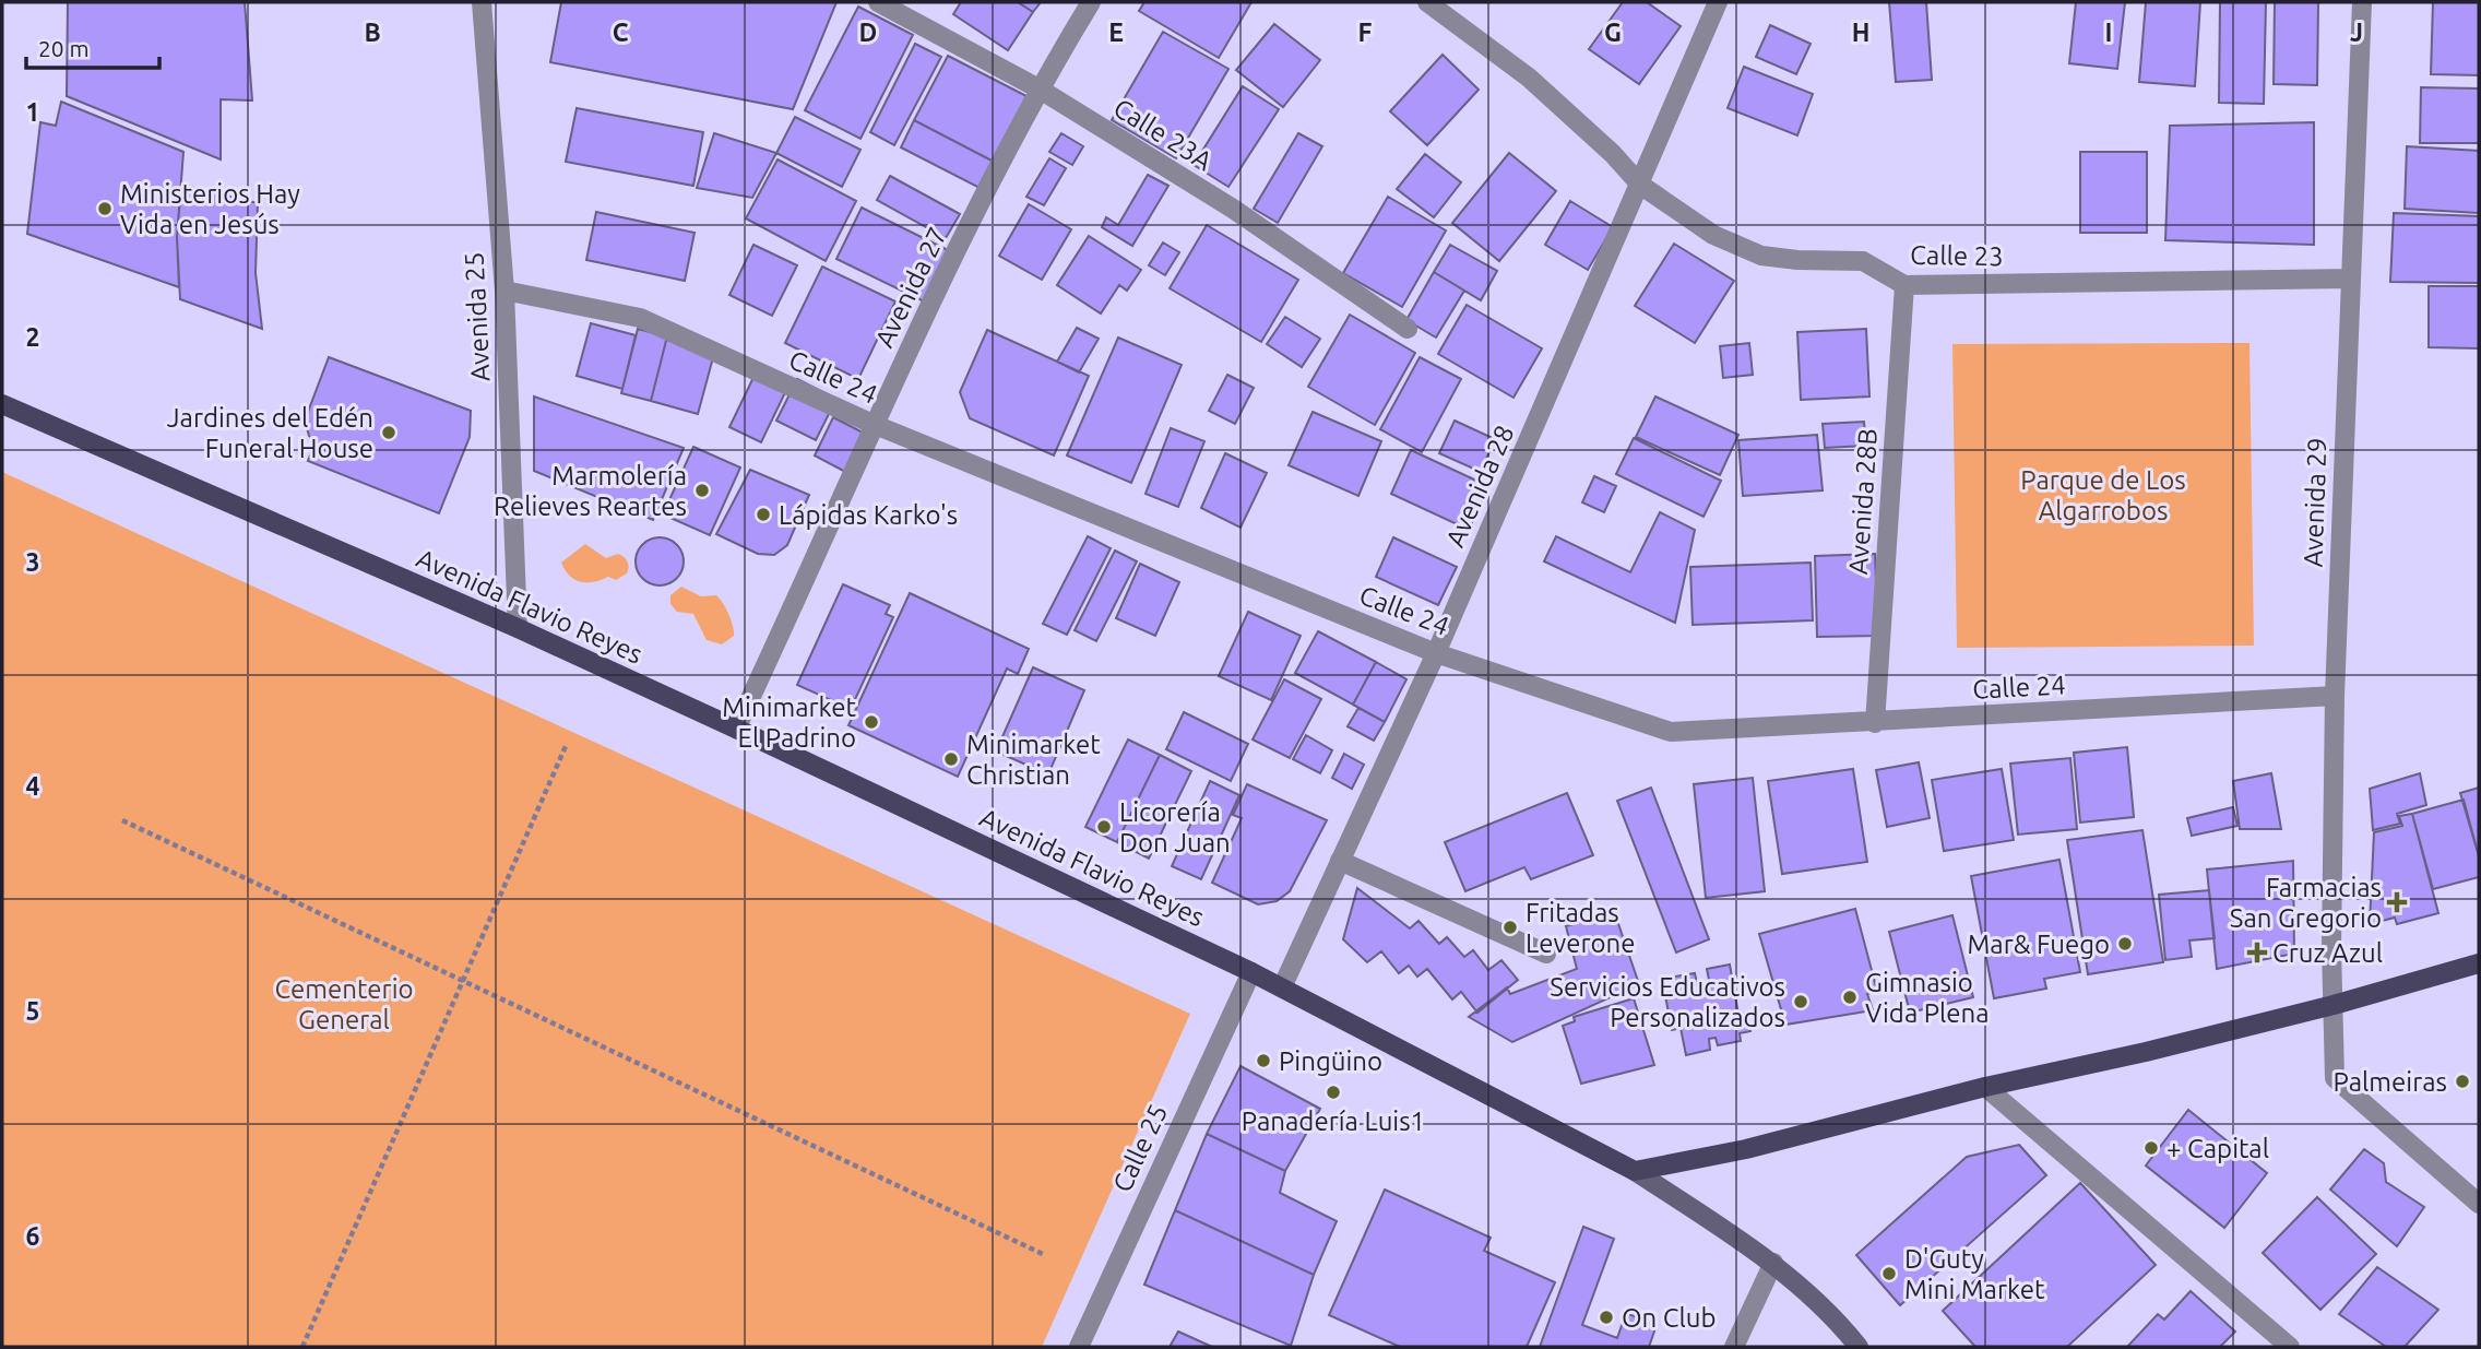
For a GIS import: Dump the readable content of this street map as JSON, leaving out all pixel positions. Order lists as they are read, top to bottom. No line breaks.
{"streets":{"main road":["Avenida Flavio Reyes"],"street":["Calle 23A","Calle 23","Avenida 27","Avenida 25","Calle 24","Avenida 28","Avenida 28B","Avenida 29","Calle 25"]},"crossings":[["Calle 23A","Avenida 27"],["Calle 23","Avenida 28"],["Calle 23","Avenida 28B"],["Calle 23","Avenida 29"],["Avenida 27","Calle 24"],["Avenida 27","Avenida Flavio Reyes"],["Avenida 25","Calle 24"],["Avenida 25","Avenida Flavio Reyes"],["Calle 24","Avenida 28"],["Calle 24","Avenida 28B"],["Calle 24","Avenida 29"],["Avenida 28","Avenida Flavio Reyes"],["Avenida Flavio Reyes","Calle 25"]],"parks":["Parque de Los Algarrobos","Cementerio General"],"places":{"other":["Ministerios Hay Vida en Jesús","Jardines del Edén Funeral House","Marmolería Relieves Reartes","Lápidas Karko's","Minimarket El Padrino","Minimarket Christian","Licorería Don Juan","Fritadas Leverone","Mar& Fuego","Gimnasio Vida Plena","Servicios Educativos Personalizados","Pingüino","Palmeiras","Panadería Luis1","+ Capital","D'Guty Mini Market","On Club"],"health":["Farmacias San Gregorio","Cruz Azul"]},"scale_bar":"20 m","grid":{"columns":["B","C","D","E","F","G","H","I","J"],"rows":["1","2","3","4","5","6"]}}
